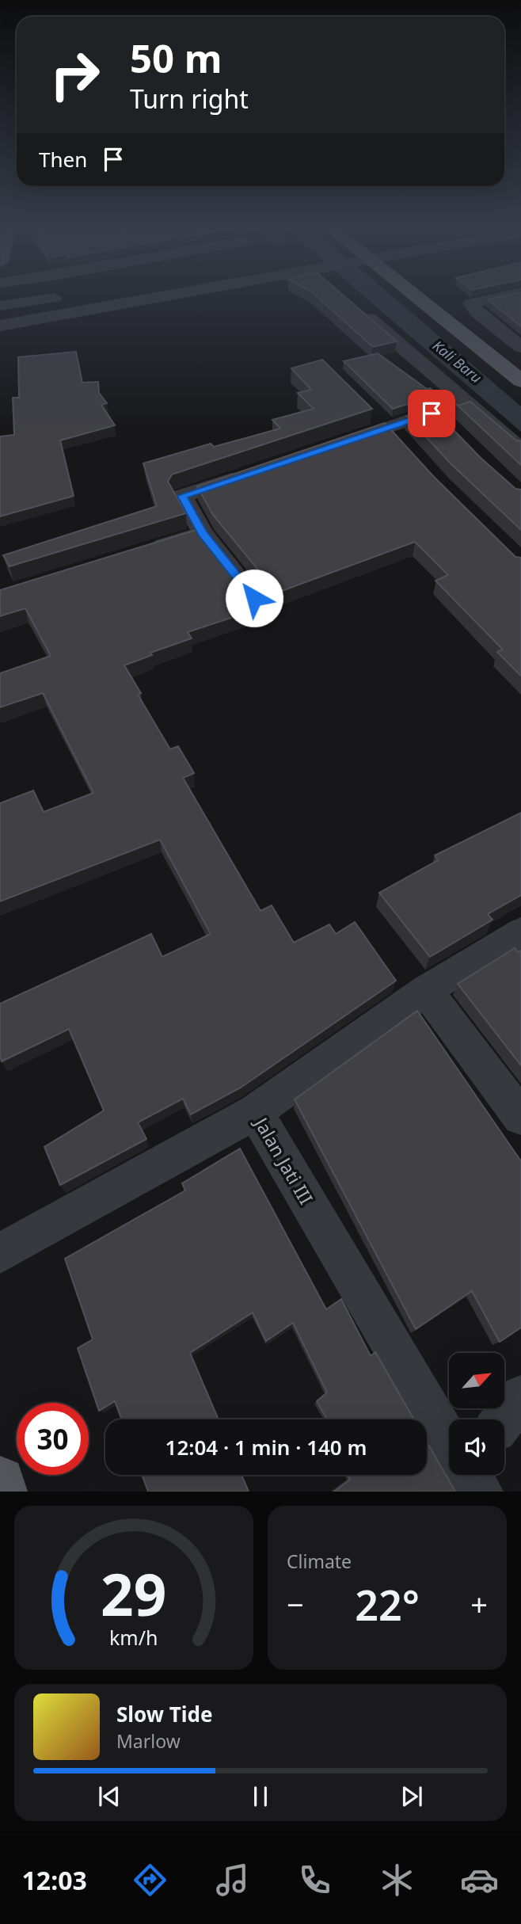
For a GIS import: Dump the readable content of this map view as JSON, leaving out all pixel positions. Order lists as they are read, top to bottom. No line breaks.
{"streets":{"street":["Jalan Jati III"]},"water":["Kali Baru"],"north":"top right","page":{"turn":["50 m","Turn right"],"then":"Then","limit":"30","trip":"12:04 · 1 min · 140 m","tile":"Climate","heat":["−","22°","+"],"song":["Slow Tide","Marlow"],"tabs":"12:03","gauge":["29","km/h"]}}
